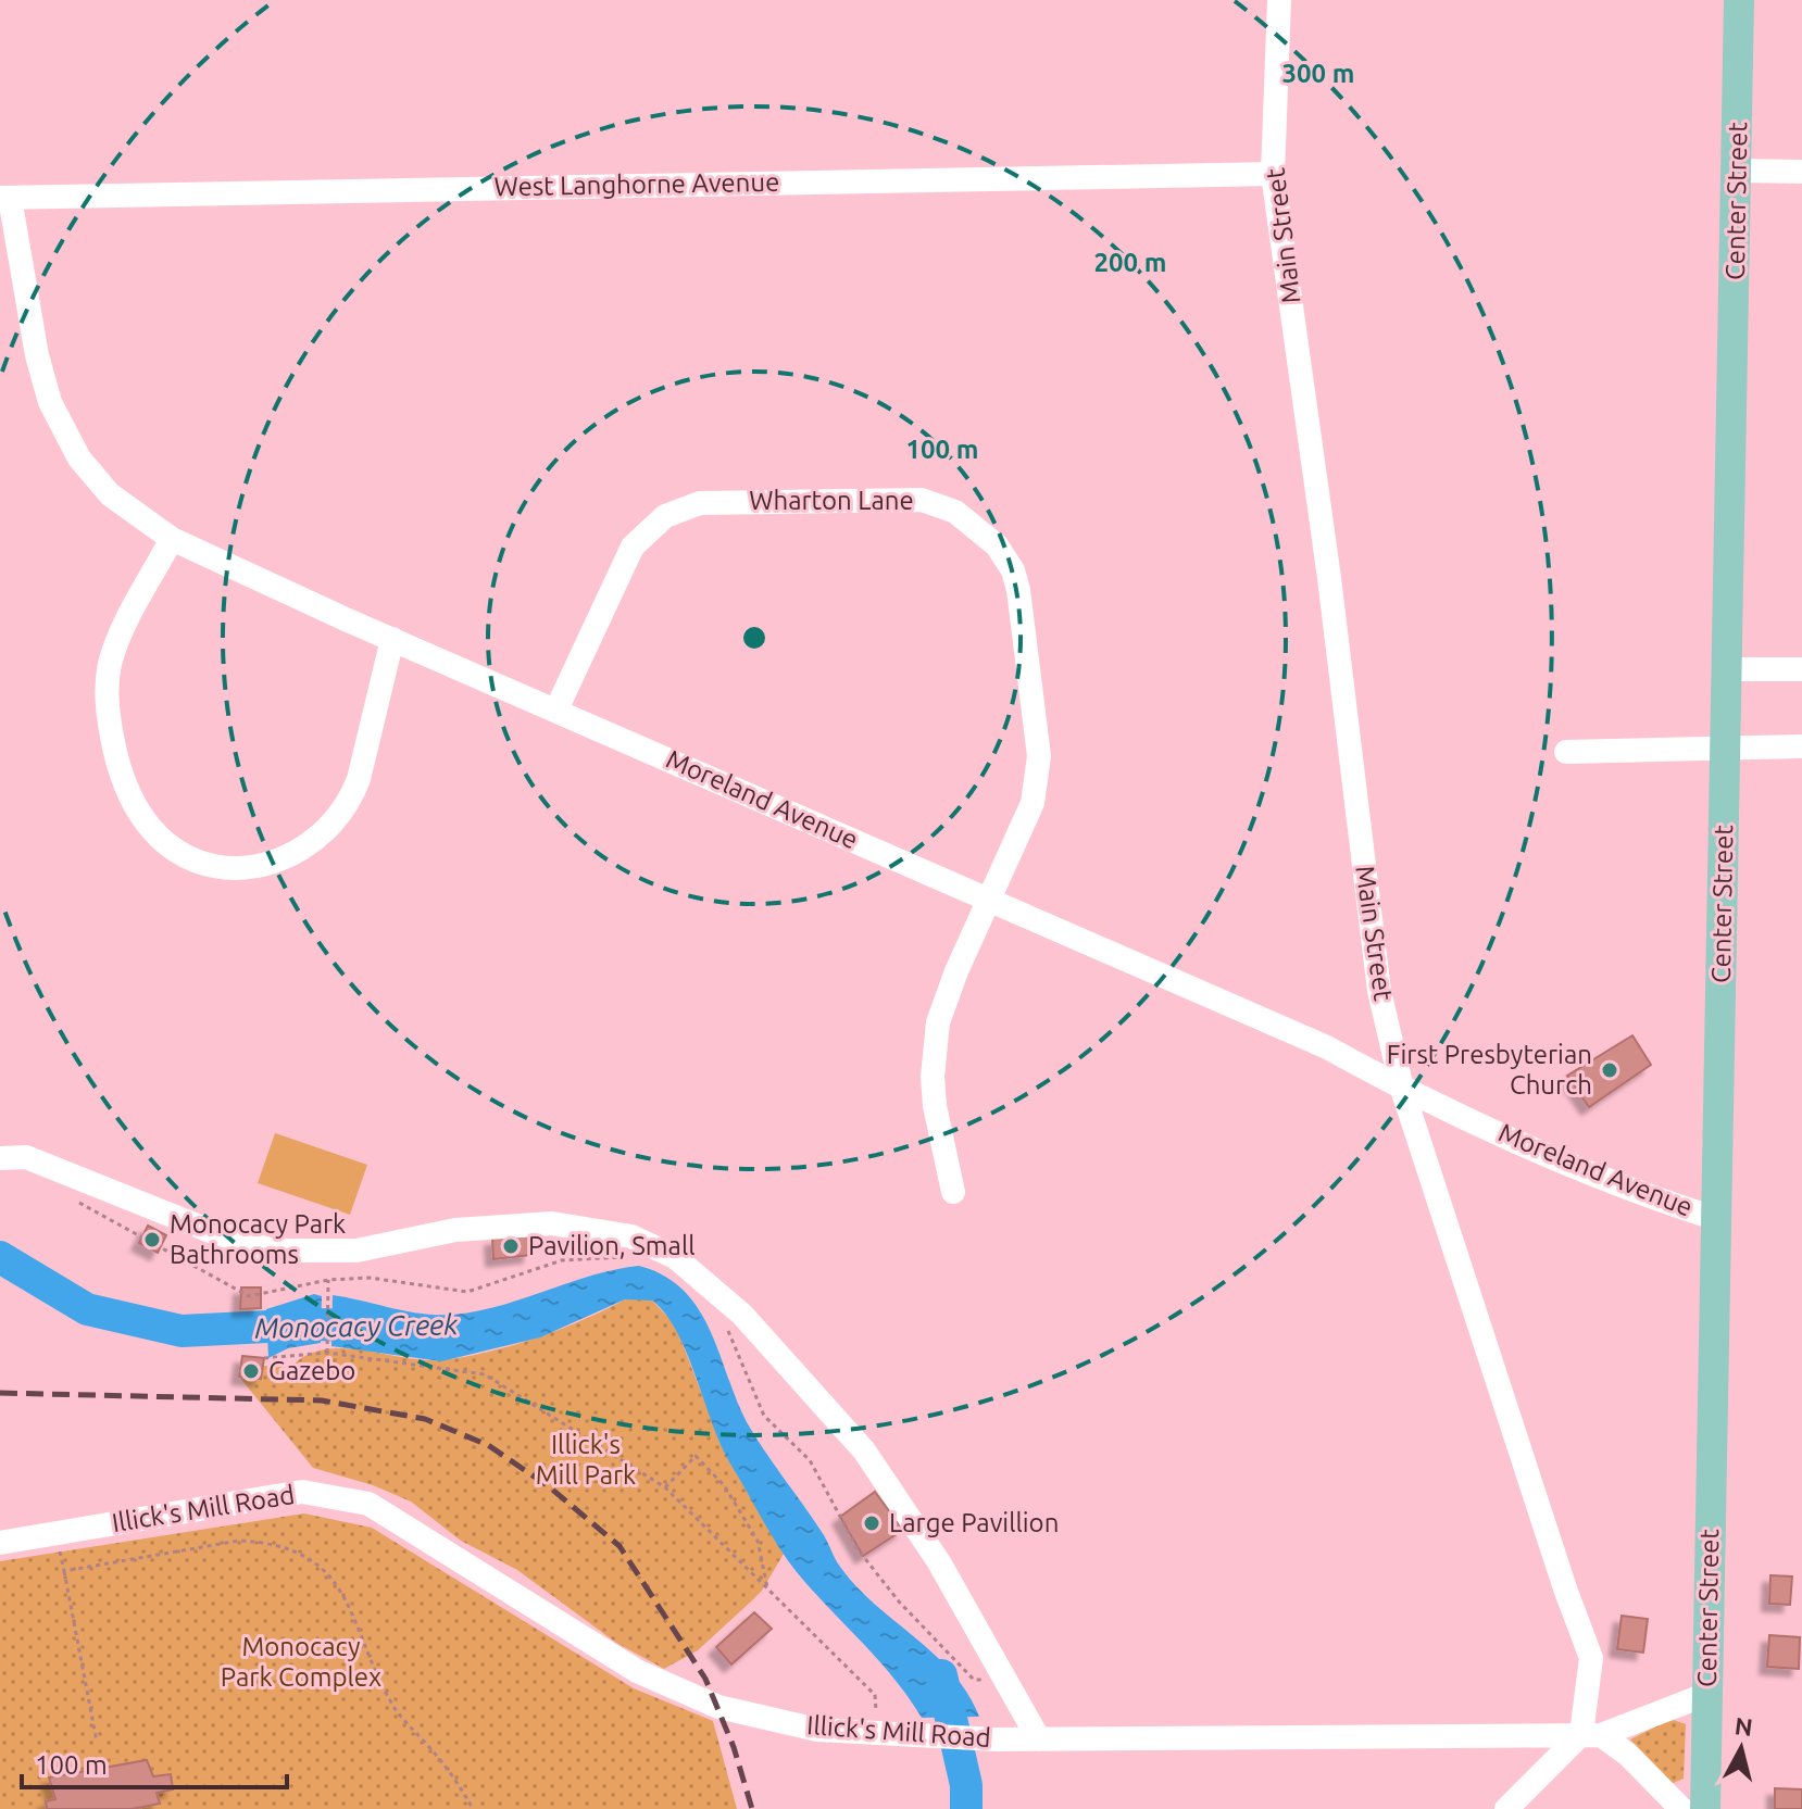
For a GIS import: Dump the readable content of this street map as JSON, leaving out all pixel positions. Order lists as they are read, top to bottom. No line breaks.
{"streets":{"main road":["Center Street"],"street":["West Langhorne Avenue","Main Street","Wharton Lane","Moreland Avenue","Illick's Mill Road"]},"crossings":[["West Langhorne Avenue","Main Street"],["West Langhorne Avenue","Moreland Avenue"],["Center Street","Moreland Avenue"],["Center Street","Illick's Mill Road"],["Main Street","Moreland Avenue"],["Main Street","Illick's Mill Road"],["Wharton Lane","Moreland Avenue"]],"water":["Monocacy Creek"],"parks":["Illick's Mill Park","Monocacy Park Complex"],"places":["First Presbyterian Church","Monocacy Park Bathrooms","Pavilion, Small","Gazebo","Large Pavillion"],"scale_bar":"100 m","north":"top","rings":["300 m","200 m","100 m"]}
